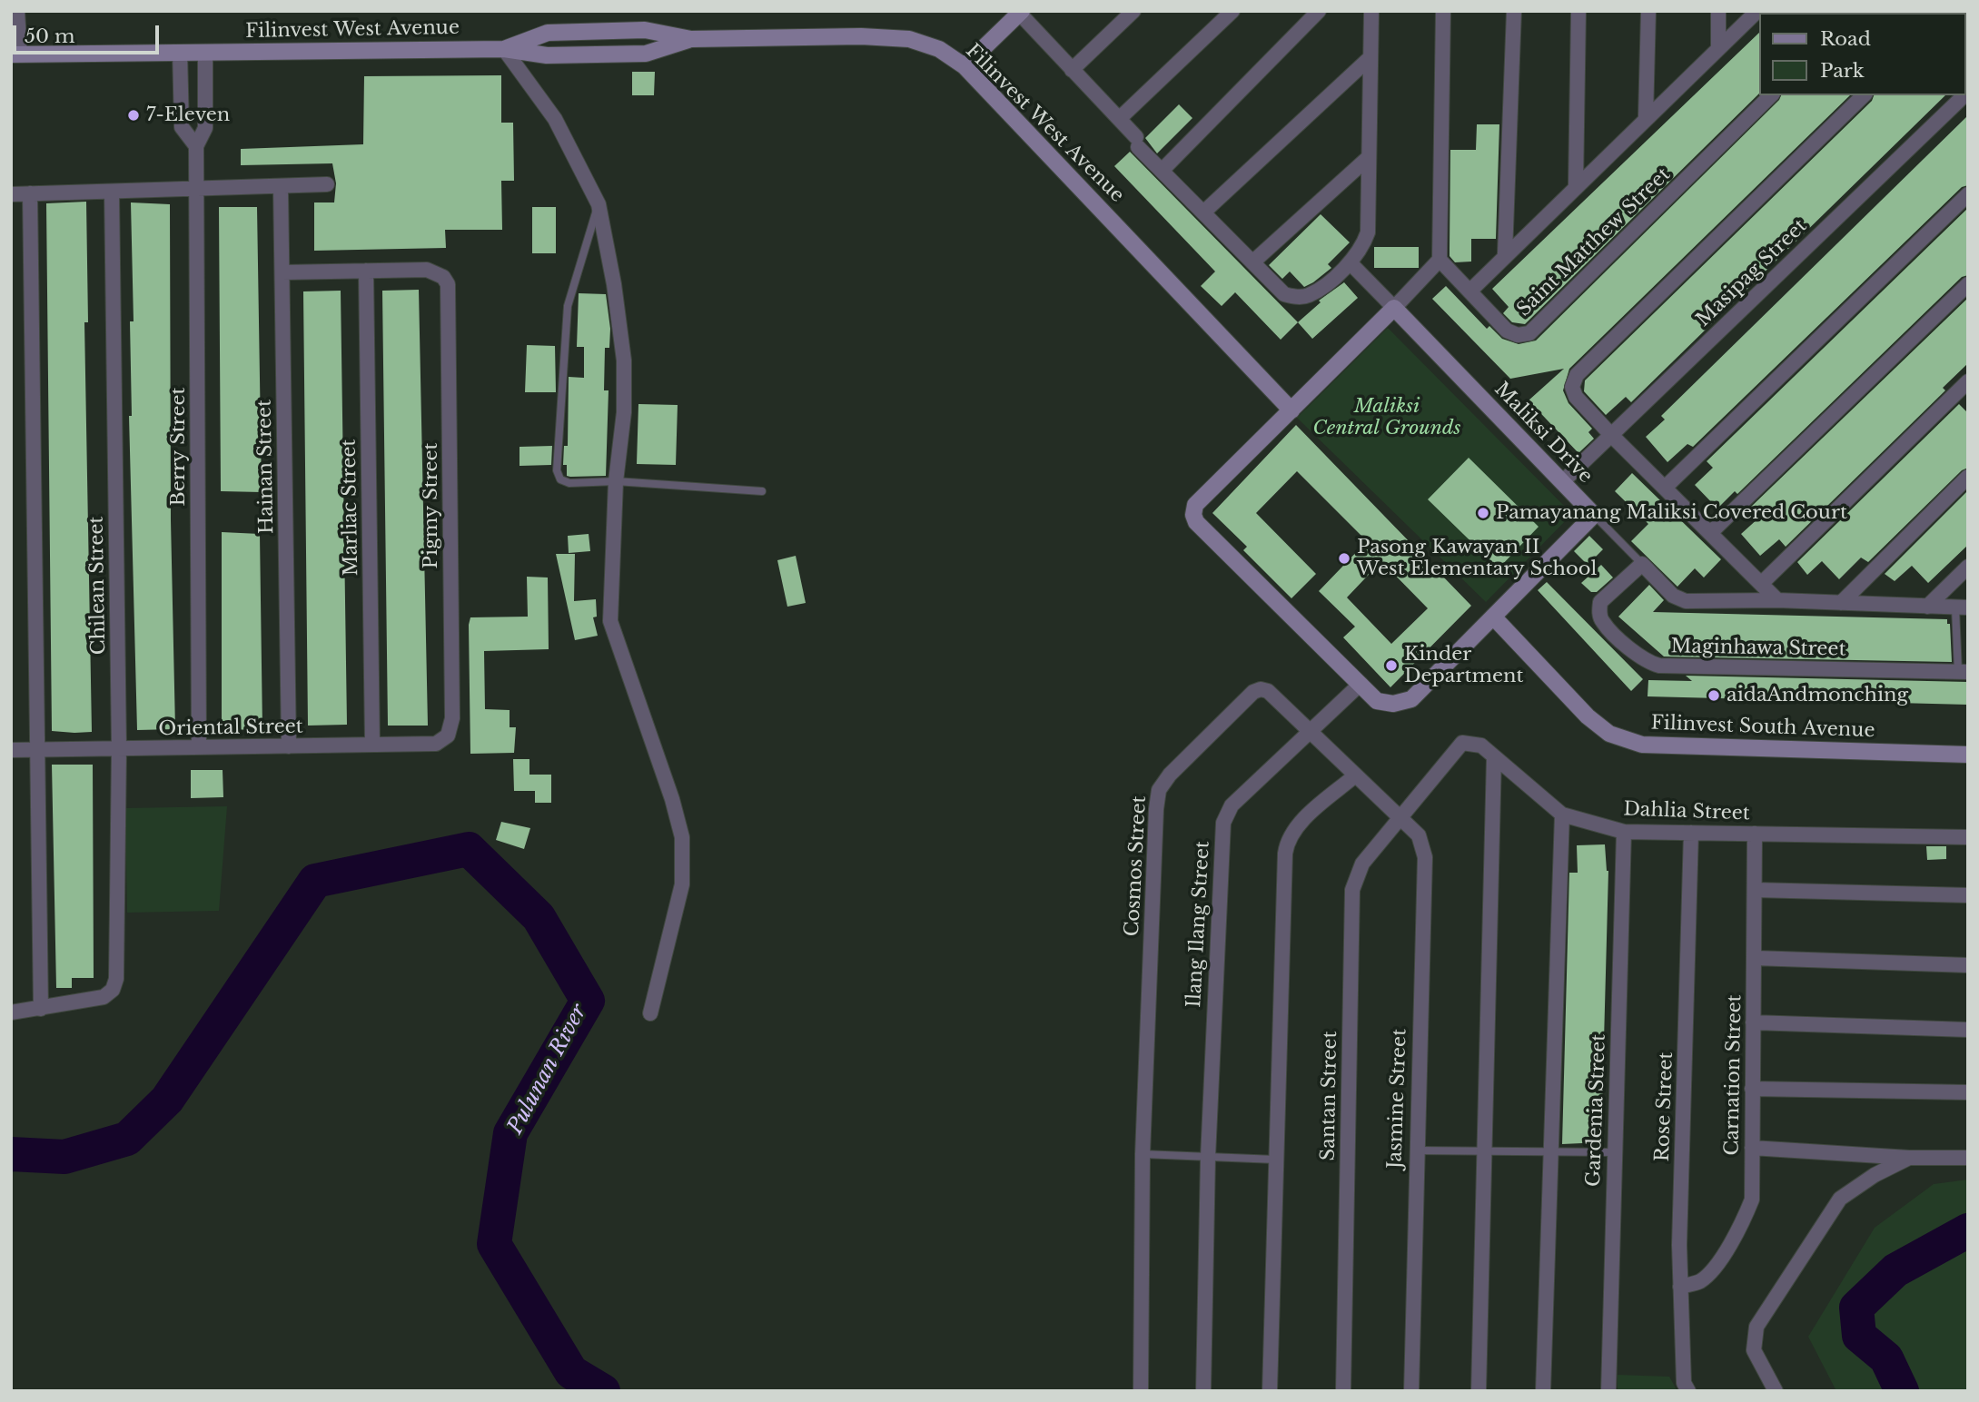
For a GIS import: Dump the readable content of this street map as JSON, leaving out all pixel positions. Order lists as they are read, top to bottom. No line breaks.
{"streets":{"street":["Filinvest West Avenue","Saint Matthew Street","Masipag Street","Maliksi Drive","Berry Street","Hainan Street","Pigmy Street","Marliac Street","Chilean Street","Maginhawa Street","Filinvest South Avenue","Oriental Street","Dahlia Street","Cosmos Street","Ilang Ilang Street","Carnation Street","Santan Street","Jasmine Street","Rose Street","Gardenia Street"]},"crossings":[["Filinvest West Avenue","Berry Street"],["Masipag Street","Maliksi Drive"],["Berry Street","Oriental Street"],["Hainan Street","Oriental Street"],["Pigmy Street","Marliac Street"],["Pigmy Street","Oriental Street"],["Marliac Street","Oriental Street"],["Chilean Street","Oriental Street"],["Dahlia Street","Carnation Street"],["Dahlia Street","Santan Street"],["Dahlia Street","Jasmine Street"],["Dahlia Street","Rose Street"],["Dahlia Street","Gardenia Street"],["Cosmos Street","Ilang Ilang Street"],["Carnation Street","Rose Street"],["Santan Street","Jasmine Street"]],"water":["Pulunan River"],"parks":["Maliksi Central Grounds"],"places":["7-Eleven","Pamayanang Maliksi Covered Court","Pasong Kawayan II West Elementary School","Kinder Department","aidaAndmonching"],"legend":["Road","Park"],"scale_bar":"50 m"}
